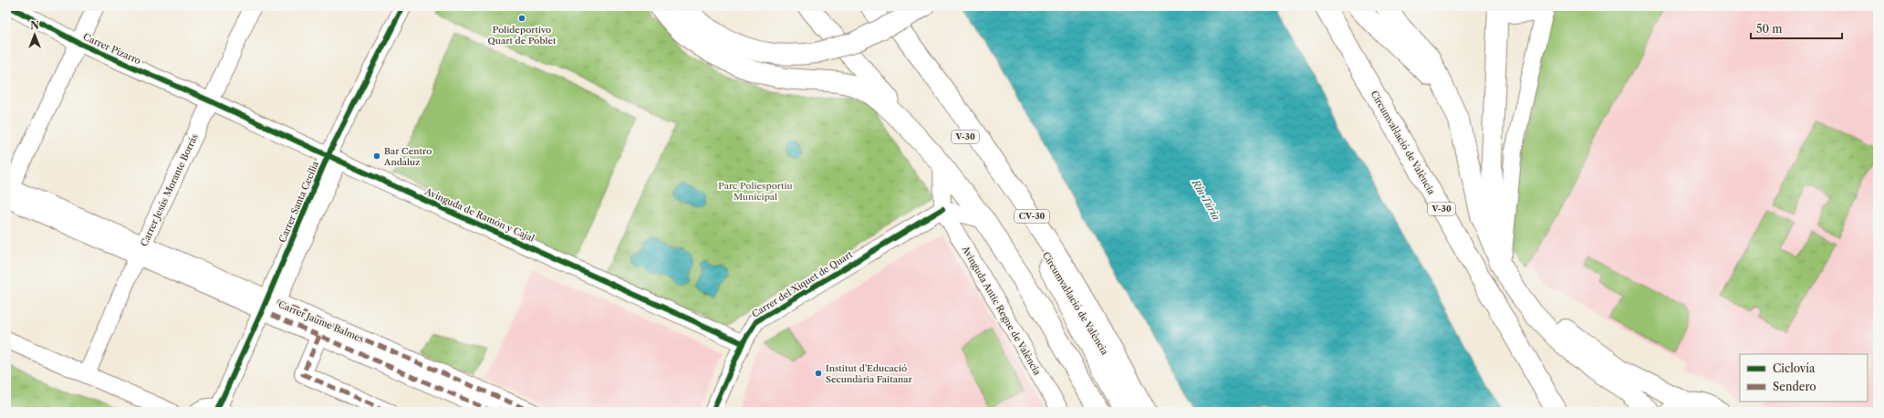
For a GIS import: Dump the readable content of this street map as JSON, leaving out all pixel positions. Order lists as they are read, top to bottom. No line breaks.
{"streets":{"main road":["V-30","Circumval·lació de València","CV-30"],"street":["Carrer Pizarro","Carrer Jesús Morante Borrás","Carrer Santa Cecília","Avinguda de Ramón y Cajal","Carrer del Xiquet de Quart","Avinguda Antic Regne de València","Carrer Jaume Balmes"]},"crossings":[["Carrer Pizarro","Carrer Jesús Morante Borrás"],["Carrer Pizarro","Avinguda de Ramón y Cajal"],["Circumval·lació de València","CV-30"],["Carrer Jesús Morante Borrás","Avinguda de Ramón y Cajal"],["Carrer Jesús Morante Borrás","Carrer Jaume Balmes"],["Carrer Santa Cecília","Avinguda de Ramón y Cajal"],["Carrer Santa Cecília","Carrer Jaume Balmes"],["Avinguda de Ramón y Cajal","Carrer del Xiquet de Quart"],["Carrer del Xiquet de Quart","Avinguda Antic Regne de València"]],"water":["Riu Túria"],"parks":["Parc Poliesportiu Municipal"],"places":["Polideportivo Quart de Poblet","Bar Centro Andaluz","Institut d'Educació Secundària Faitanar"],"legend":["Ciclovía","Sendero"],"scale_bar":"50 m","north":"top"}
